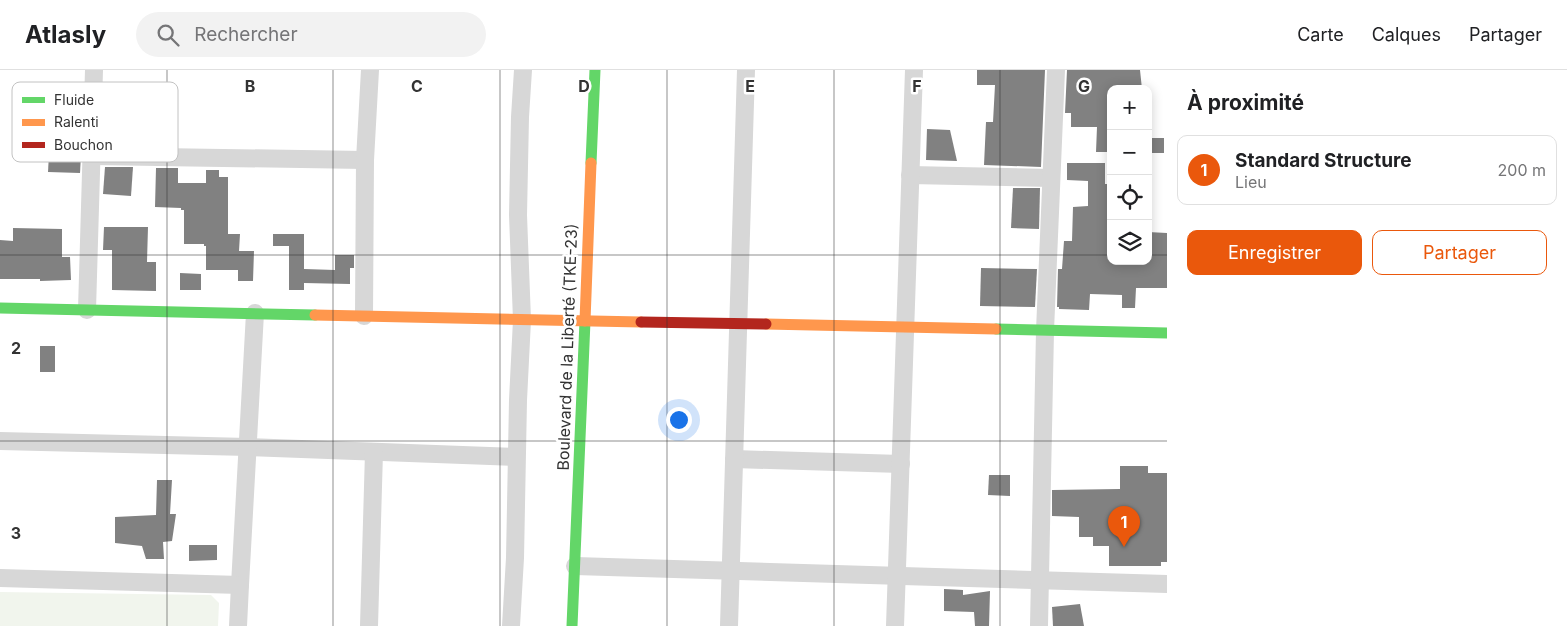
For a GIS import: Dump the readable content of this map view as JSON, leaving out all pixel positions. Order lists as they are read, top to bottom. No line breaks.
{"streets":{"street":["Boulevard de la Liberté (TKE-23)"]},"legend":["Fluide","Ralenti","Bouchon"],"page":{"header":"Atlasly","search":"Rechercher","nav":["Carte","Calques","Partager"],"heading":"À proximité","map_buttons":["+","−"],"list":[{"mark":"1","name":"Standard Structure","note":"Lieu","value":"200 m"}],"buttons":["Enregistrer","Partager"],"pins":"1"},"grid":{"columns":["B","C","D","E","F","G"],"rows":["2","3"]}}
